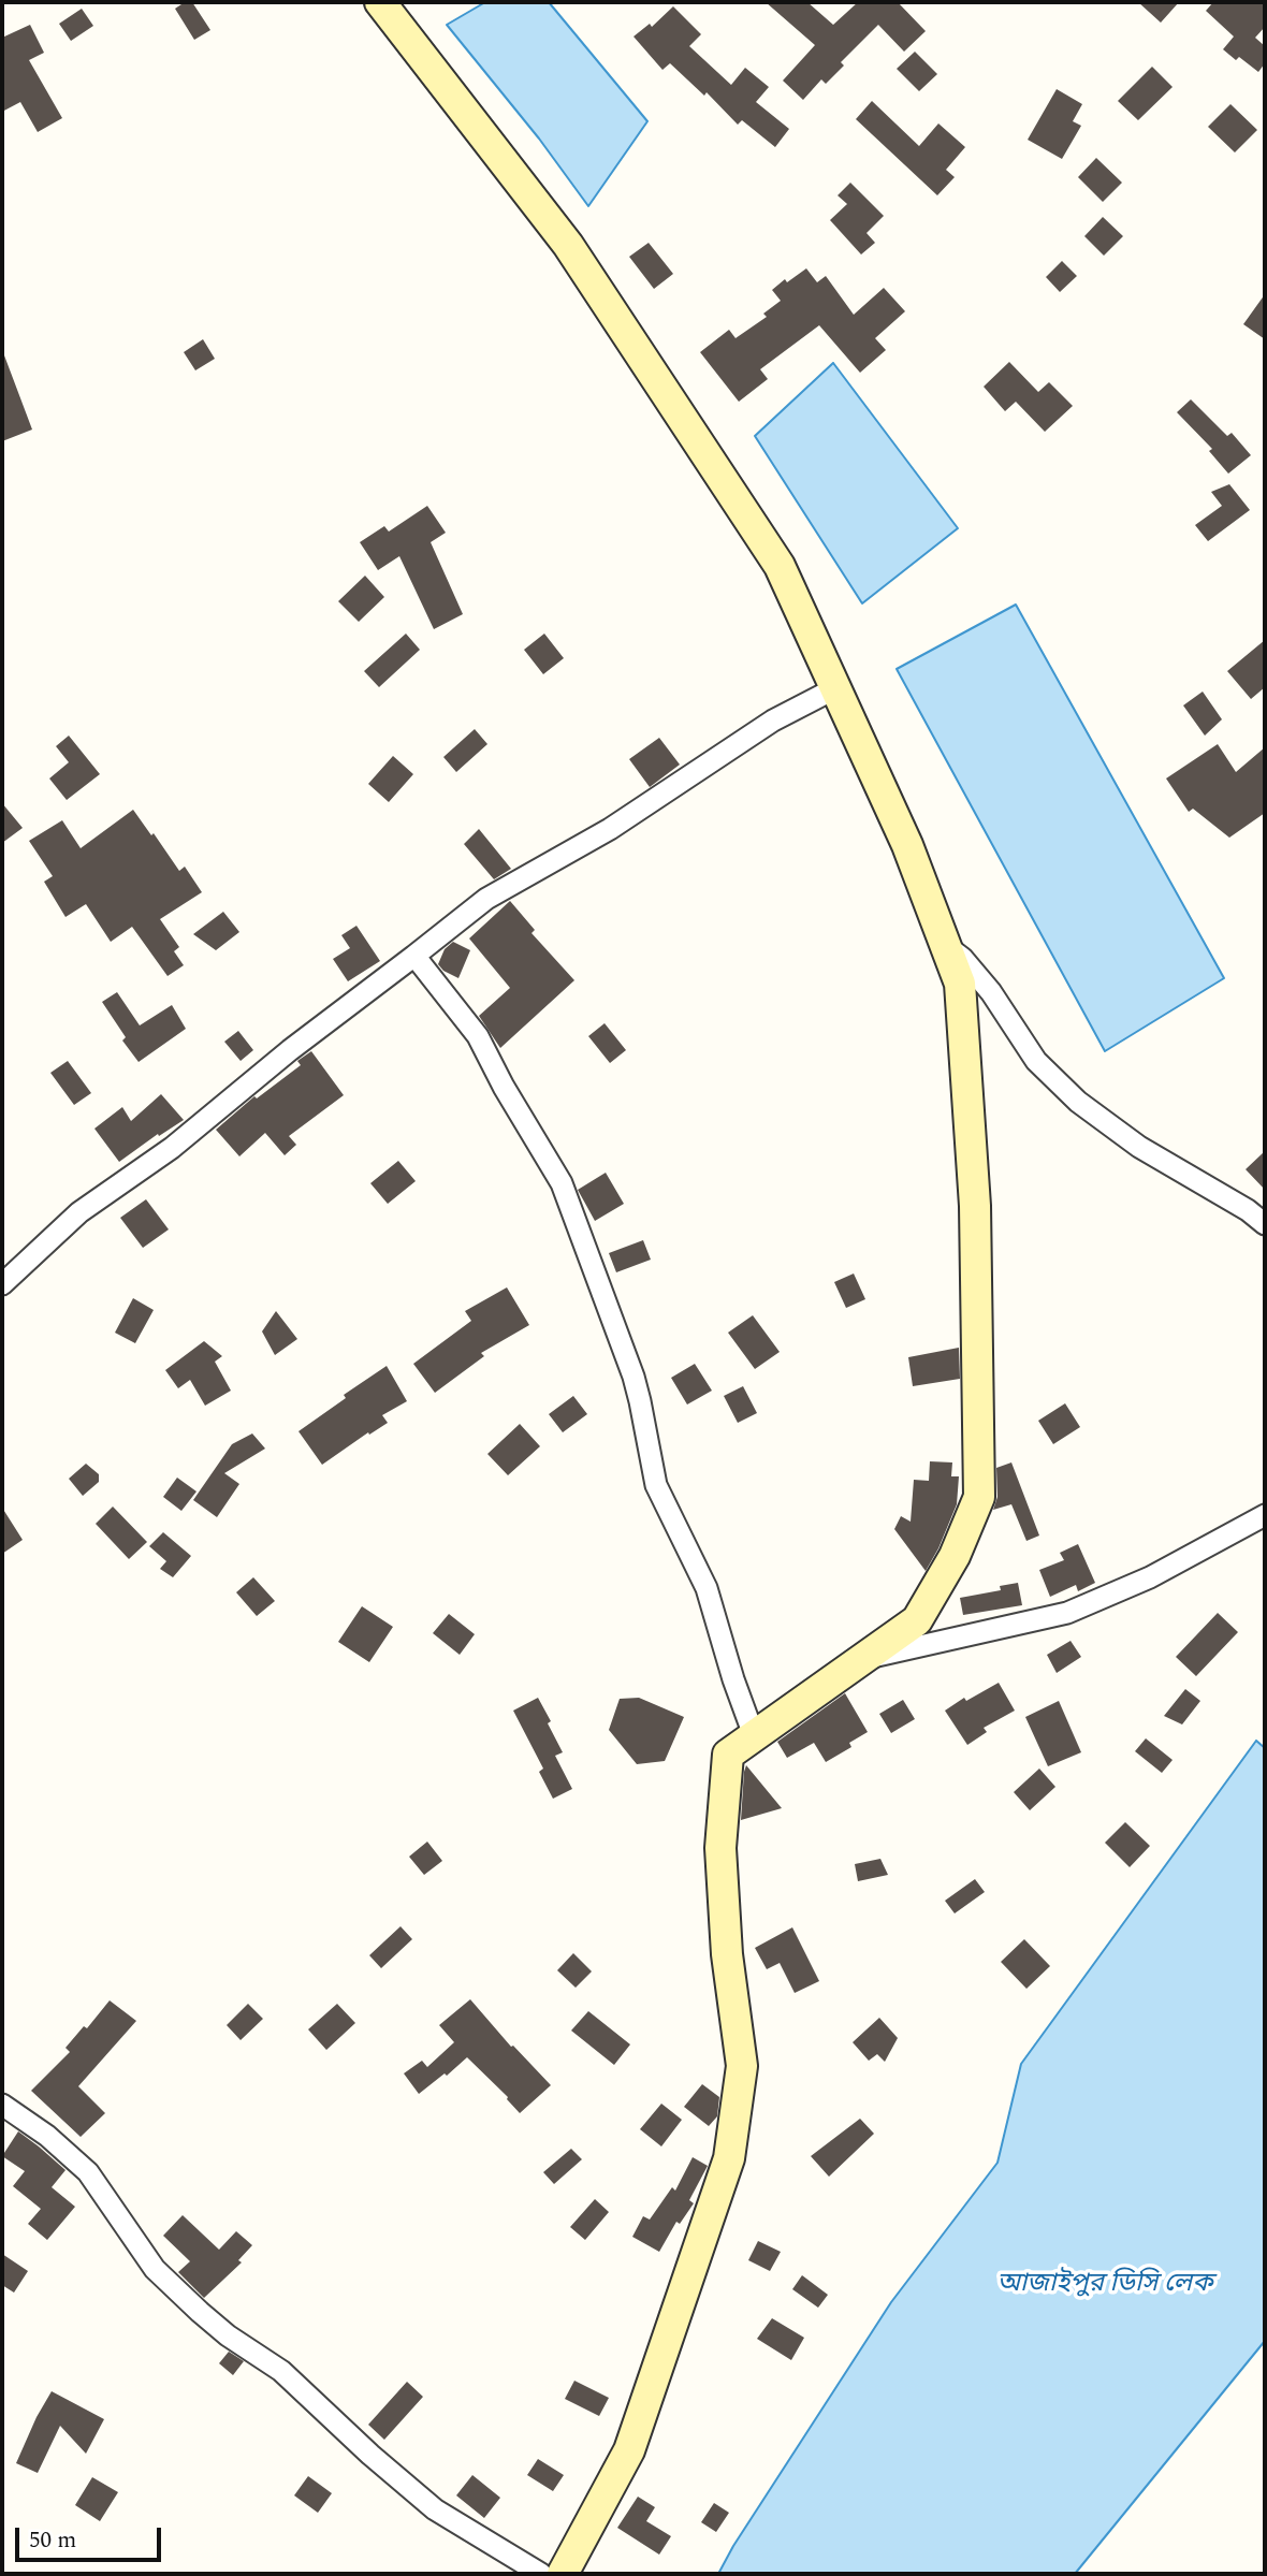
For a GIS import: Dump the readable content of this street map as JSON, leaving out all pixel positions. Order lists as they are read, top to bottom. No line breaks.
{"water":["আজাইপুর ডিসি লেক"],"scale_bar":"50 m"}
